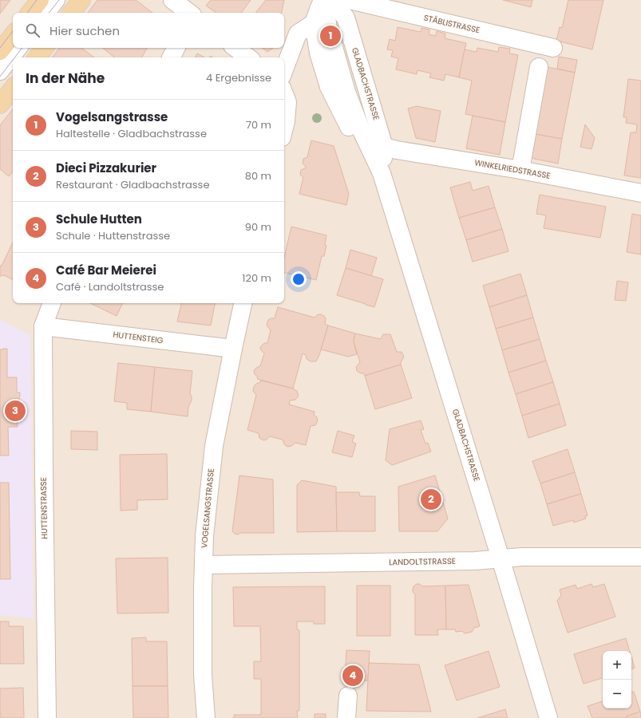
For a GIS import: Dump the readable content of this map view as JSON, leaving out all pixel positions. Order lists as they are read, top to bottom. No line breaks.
{"streets":{"street":["STÄBLISTRASSE","GLADBACHSTRASSE","WINKELRIEDSTRASSE","HUTTENSTEIG","HUTTENSTRASSE","VOGELSANGSTRASSE","LANDOLTSTRASSE"]},"crossings":[["GLADBACHSTRASSE","WINKELRIEDSTRASSE"],["GLADBACHSTRASSE","LANDOLTSTRASSE"],["HUTTENSTEIG","HUTTENSTRASSE"],["HUTTENSTEIG","VOGELSANGSTRASSE"],["VOGELSANGSTRASSE","LANDOLTSTRASSE"]],"page":{"search":"Hier suchen","pins":["1","3","2","4"],"heading":["In der Nähe","4 Ergebnisse"],"list":[{"mark":"1","name":"Vogelsangstrasse","note":"Haltestelle · Gladbachstrasse","value":"70 m"},{"mark":"2","name":"Dieci Pizzakurier","note":"Restaurant · Gladbachstrasse","value":"80 m"},{"mark":"3","name":"Schule Hutten","note":"Schule · Huttenstrasse","value":"90 m"},{"mark":"4","name":"Café Bar Meierei","note":"Café · Landoltstrasse","value":"120 m"}],"map_buttons":["+","−"]}}
